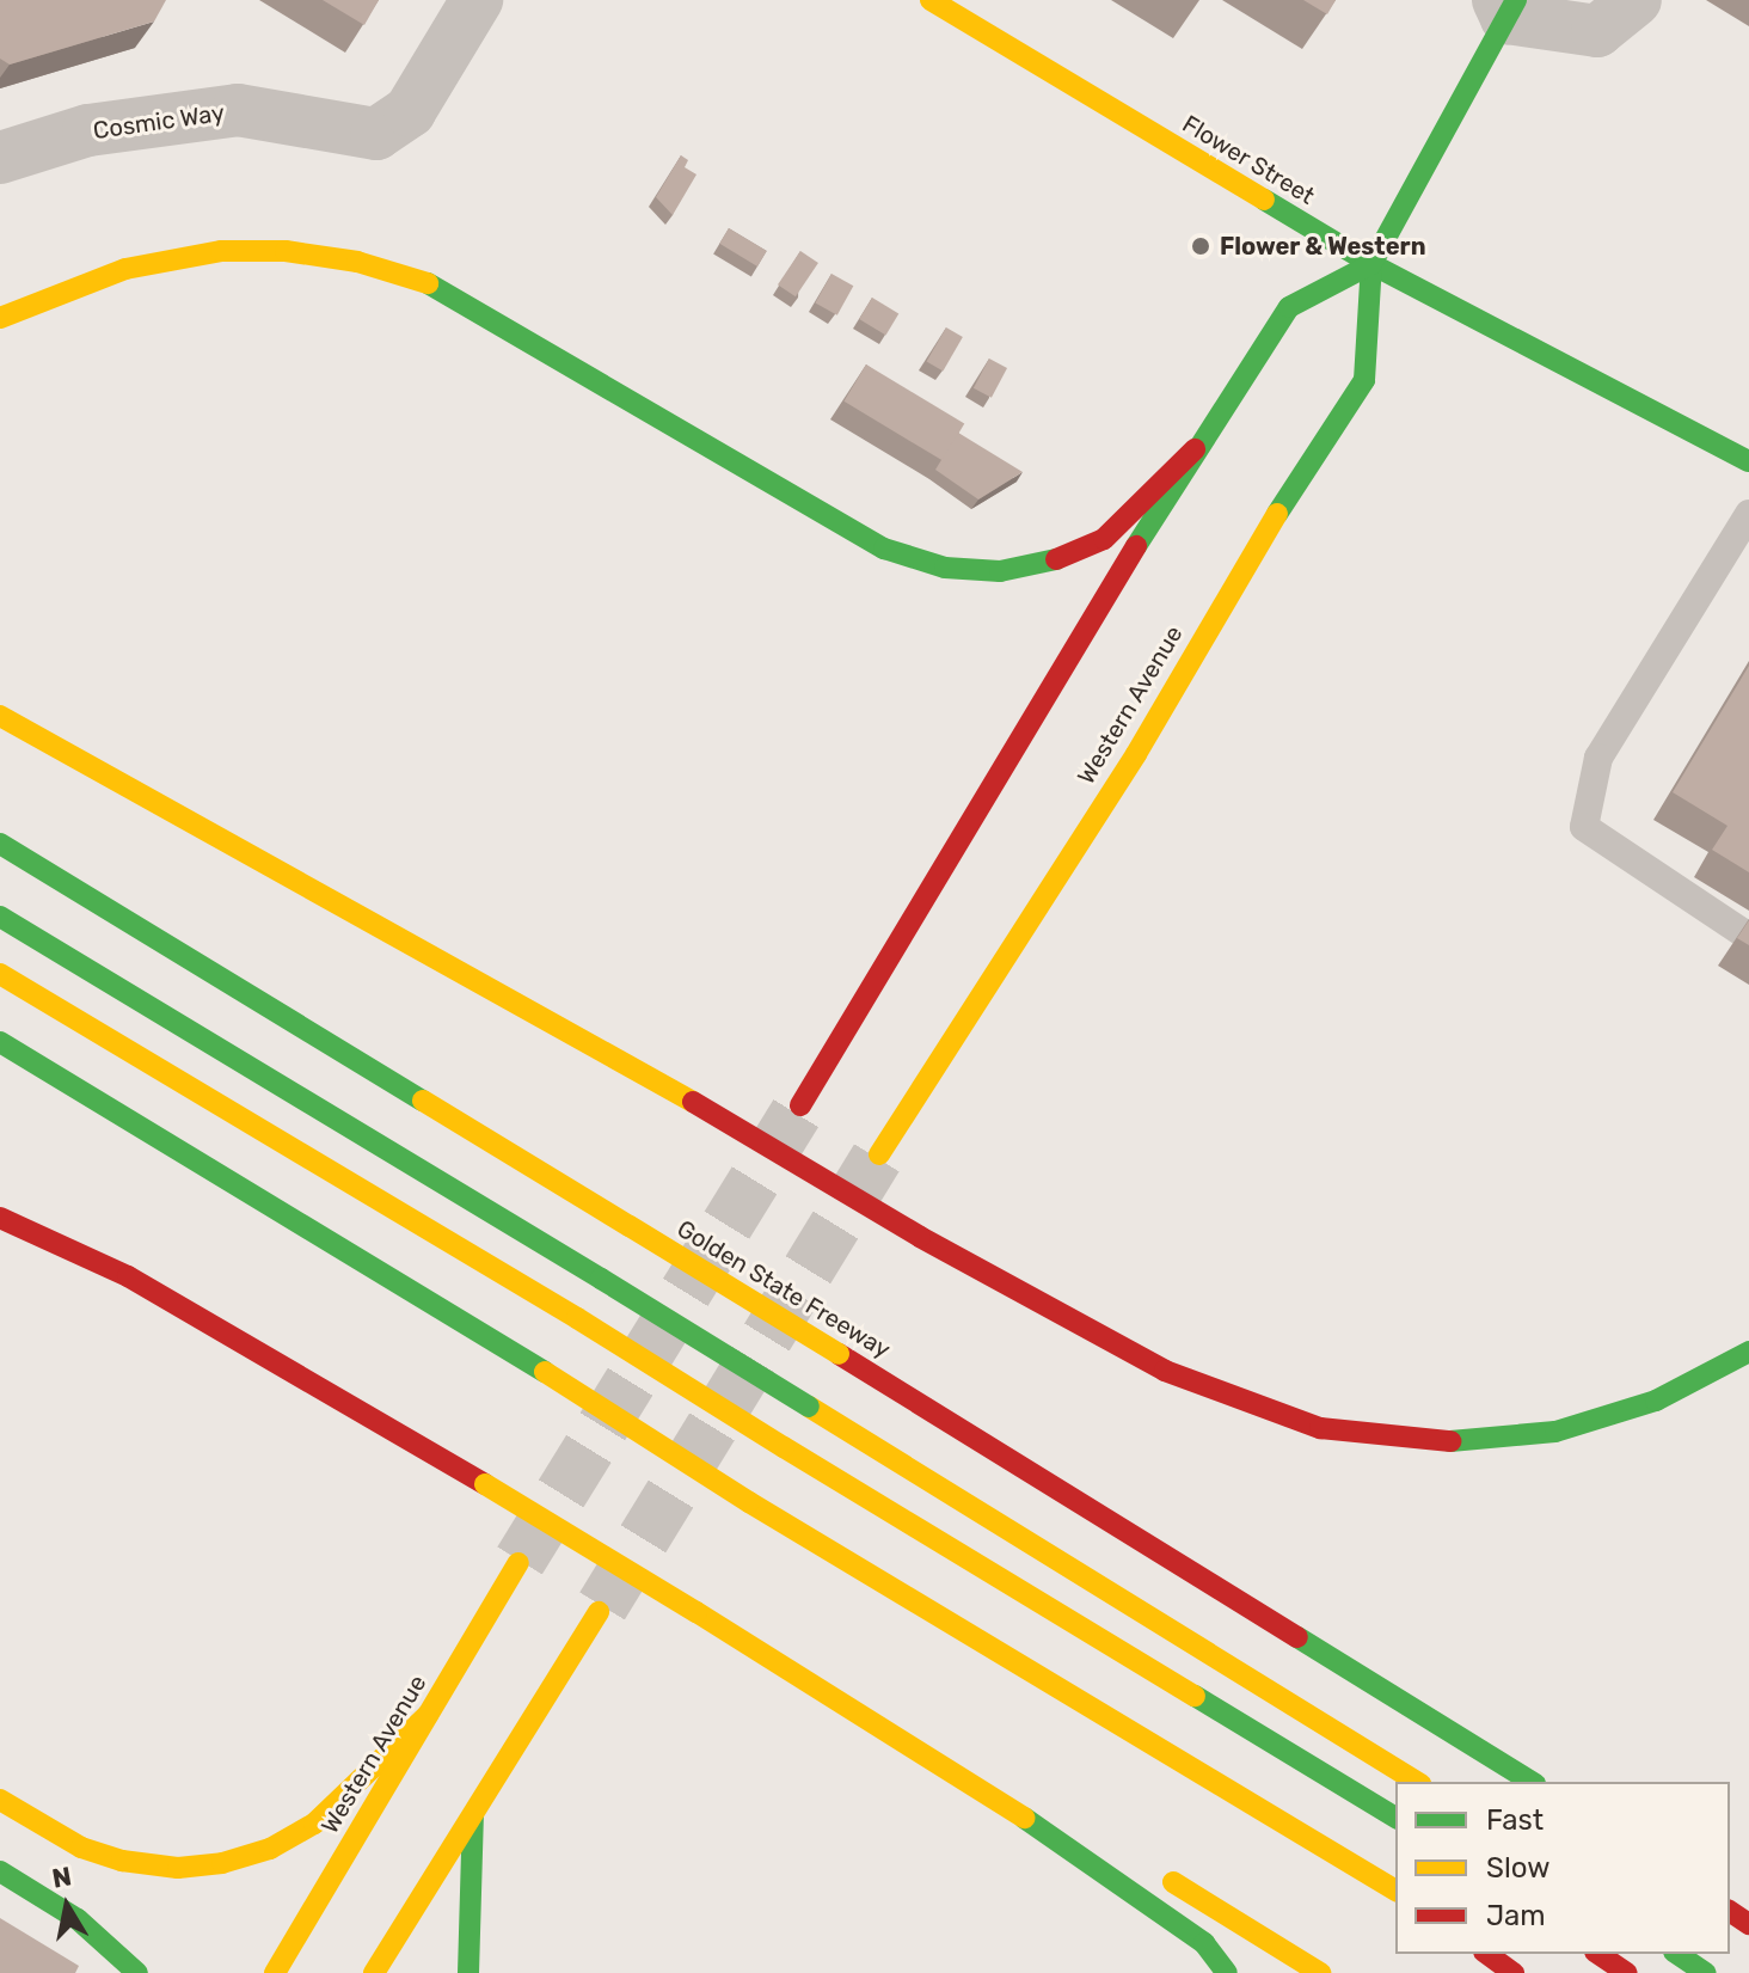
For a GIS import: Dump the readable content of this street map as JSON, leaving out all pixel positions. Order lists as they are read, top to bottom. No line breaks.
{"streets":{"main road":["Flower Street","Western Avenue","Golden State Freeway"],"street":["Cosmic Way"]},"crossings":[["Flower Street","Western Avenue"]],"places":["Flower & Western"],"legend":["Fast","Slow","Jam"],"north":"top"}
